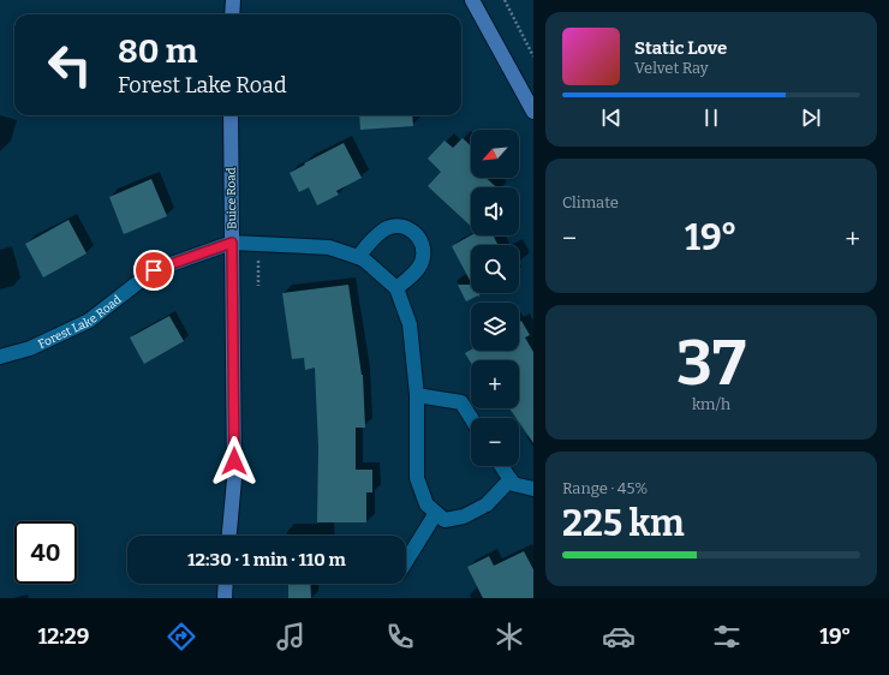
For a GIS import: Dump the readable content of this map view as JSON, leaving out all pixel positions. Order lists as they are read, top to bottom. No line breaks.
{"streets":{"street":["Buice Road","Forest Lake Road"]},"crossings":[["Buice Road","Forest Lake Road"]],"north":"bottom left","page":{"turn":["80 m","Forest Lake Road"],"song":["Static Love","Velvet Ray"],"map_buttons":["+","−"],"tile":["Climate",["37","km/h"],["Range · 45%","225 km"]],"heat":["−","19°","+"],"limit":"40","trip":"12:30 · 1 min · 110 m","tabs":["12:29","19°"]}}
